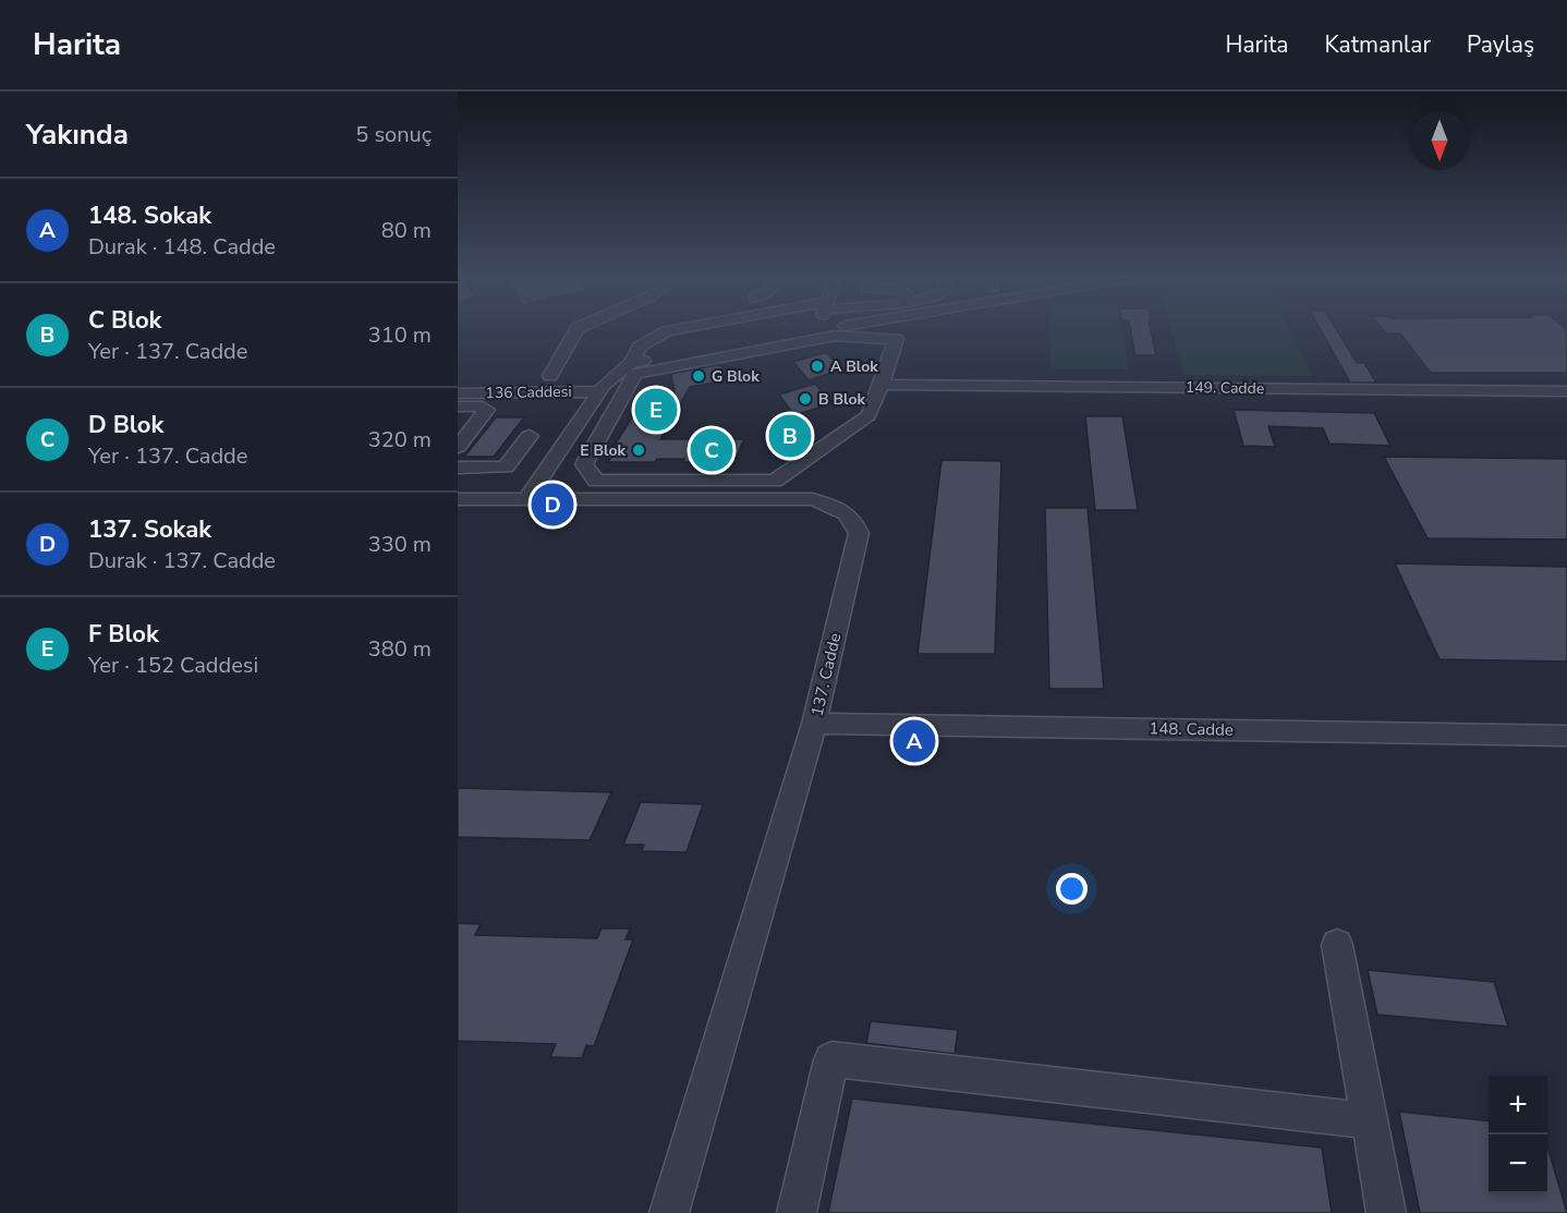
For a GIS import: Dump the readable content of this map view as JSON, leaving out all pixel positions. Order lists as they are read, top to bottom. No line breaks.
{"streets":{"street":["149. Cadde","136 Caddesi","137. Cadde","148. Cadde"]},"crossings":[["137. Cadde","148. Cadde"]],"places":["A Blok","G Blok","B Blok","E Blok"],"north":"bottom","page":{"header":"Harita","nav":["Harita","Katmanlar","Paylaş"],"heading":["Yakında","5 sonuç"],"list":[{"mark":"A","name":"148. Sokak","note":"Durak · 148. Cadde","value":"80 m"},{"mark":"B","name":"C Blok","note":"Yer · 137. Cadde","value":"310 m"},{"mark":"C","name":"D Blok","note":"Yer · 137. Cadde","value":"320 m"},{"mark":"D","name":"137. Sokak","note":"Durak · 137. Cadde","value":"330 m"},{"mark":"E","name":"F Blok","note":"Yer · 152 Caddesi","value":"380 m"}],"pins":["E","B","C","D","A"],"map_buttons":["+","−"]}}
